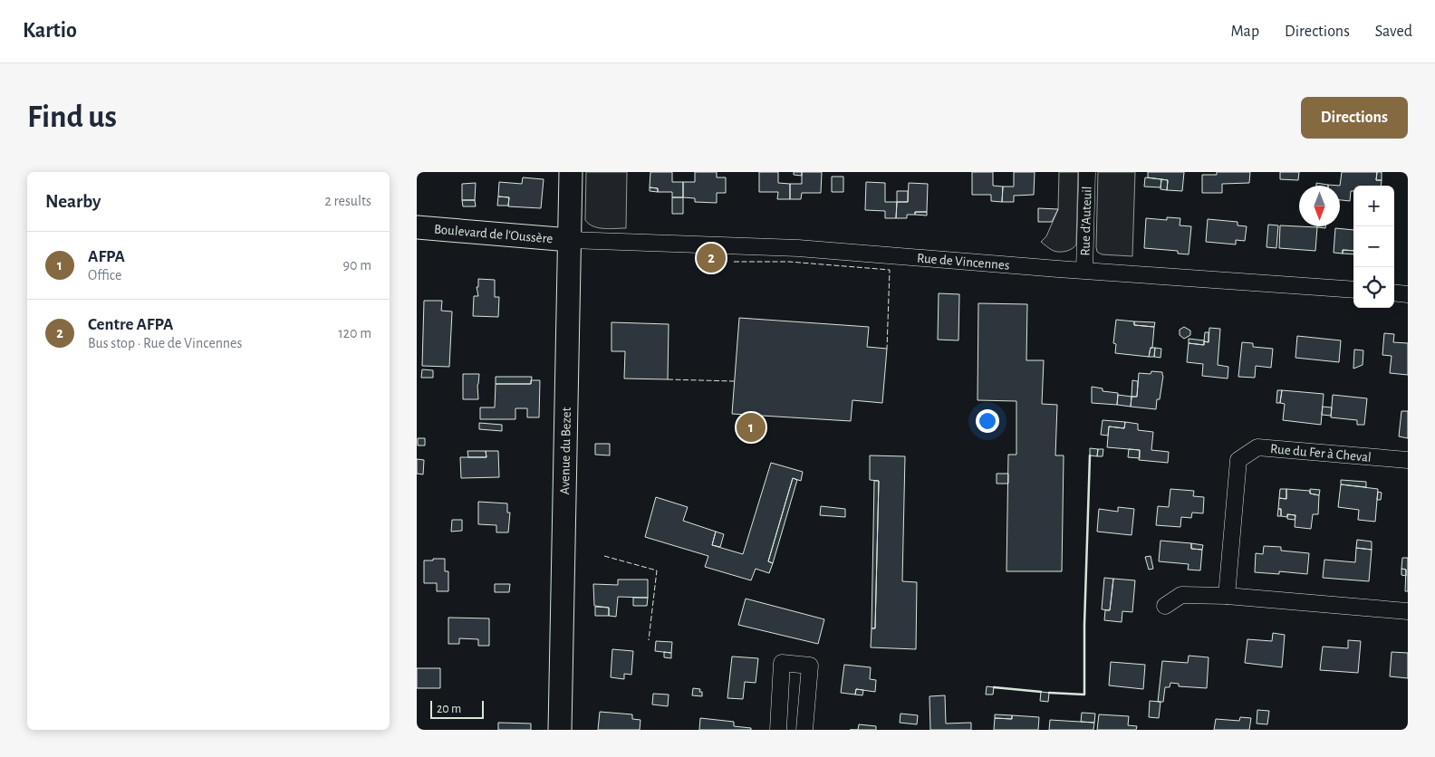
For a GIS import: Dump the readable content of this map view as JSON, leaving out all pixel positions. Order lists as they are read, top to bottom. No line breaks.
{"streets":{"street":["Rue d'Auteuil","Boulevard de l'Oussère","Rue de Vincennes","Avenue du Bezet","Rue du Fer à Cheval"]},"crossings":[["Rue d'Auteuil","Rue de Vincennes"],["Boulevard de l'Oussère","Rue de Vincennes"],["Boulevard de l'Oussère","Avenue du Bezet"],["Rue de Vincennes","Avenue du Bezet"]],"scale_bar":"20 m","north":"bottom","page":{"header":"Kartio","nav":["Map","Directions","Saved"],"buttons":"Directions","title":"Find us","heading":["Nearby","2 results"],"map_buttons":["+","−"],"list":[{"mark":"1","name":"AFPA","note":"Office","value":"90 m"},{"mark":"2","name":"Centre AFPA","note":"Bus stop · Rue de Vincennes","value":"120 m"}],"pins":["2","1"],"scale":"20 m"}}
